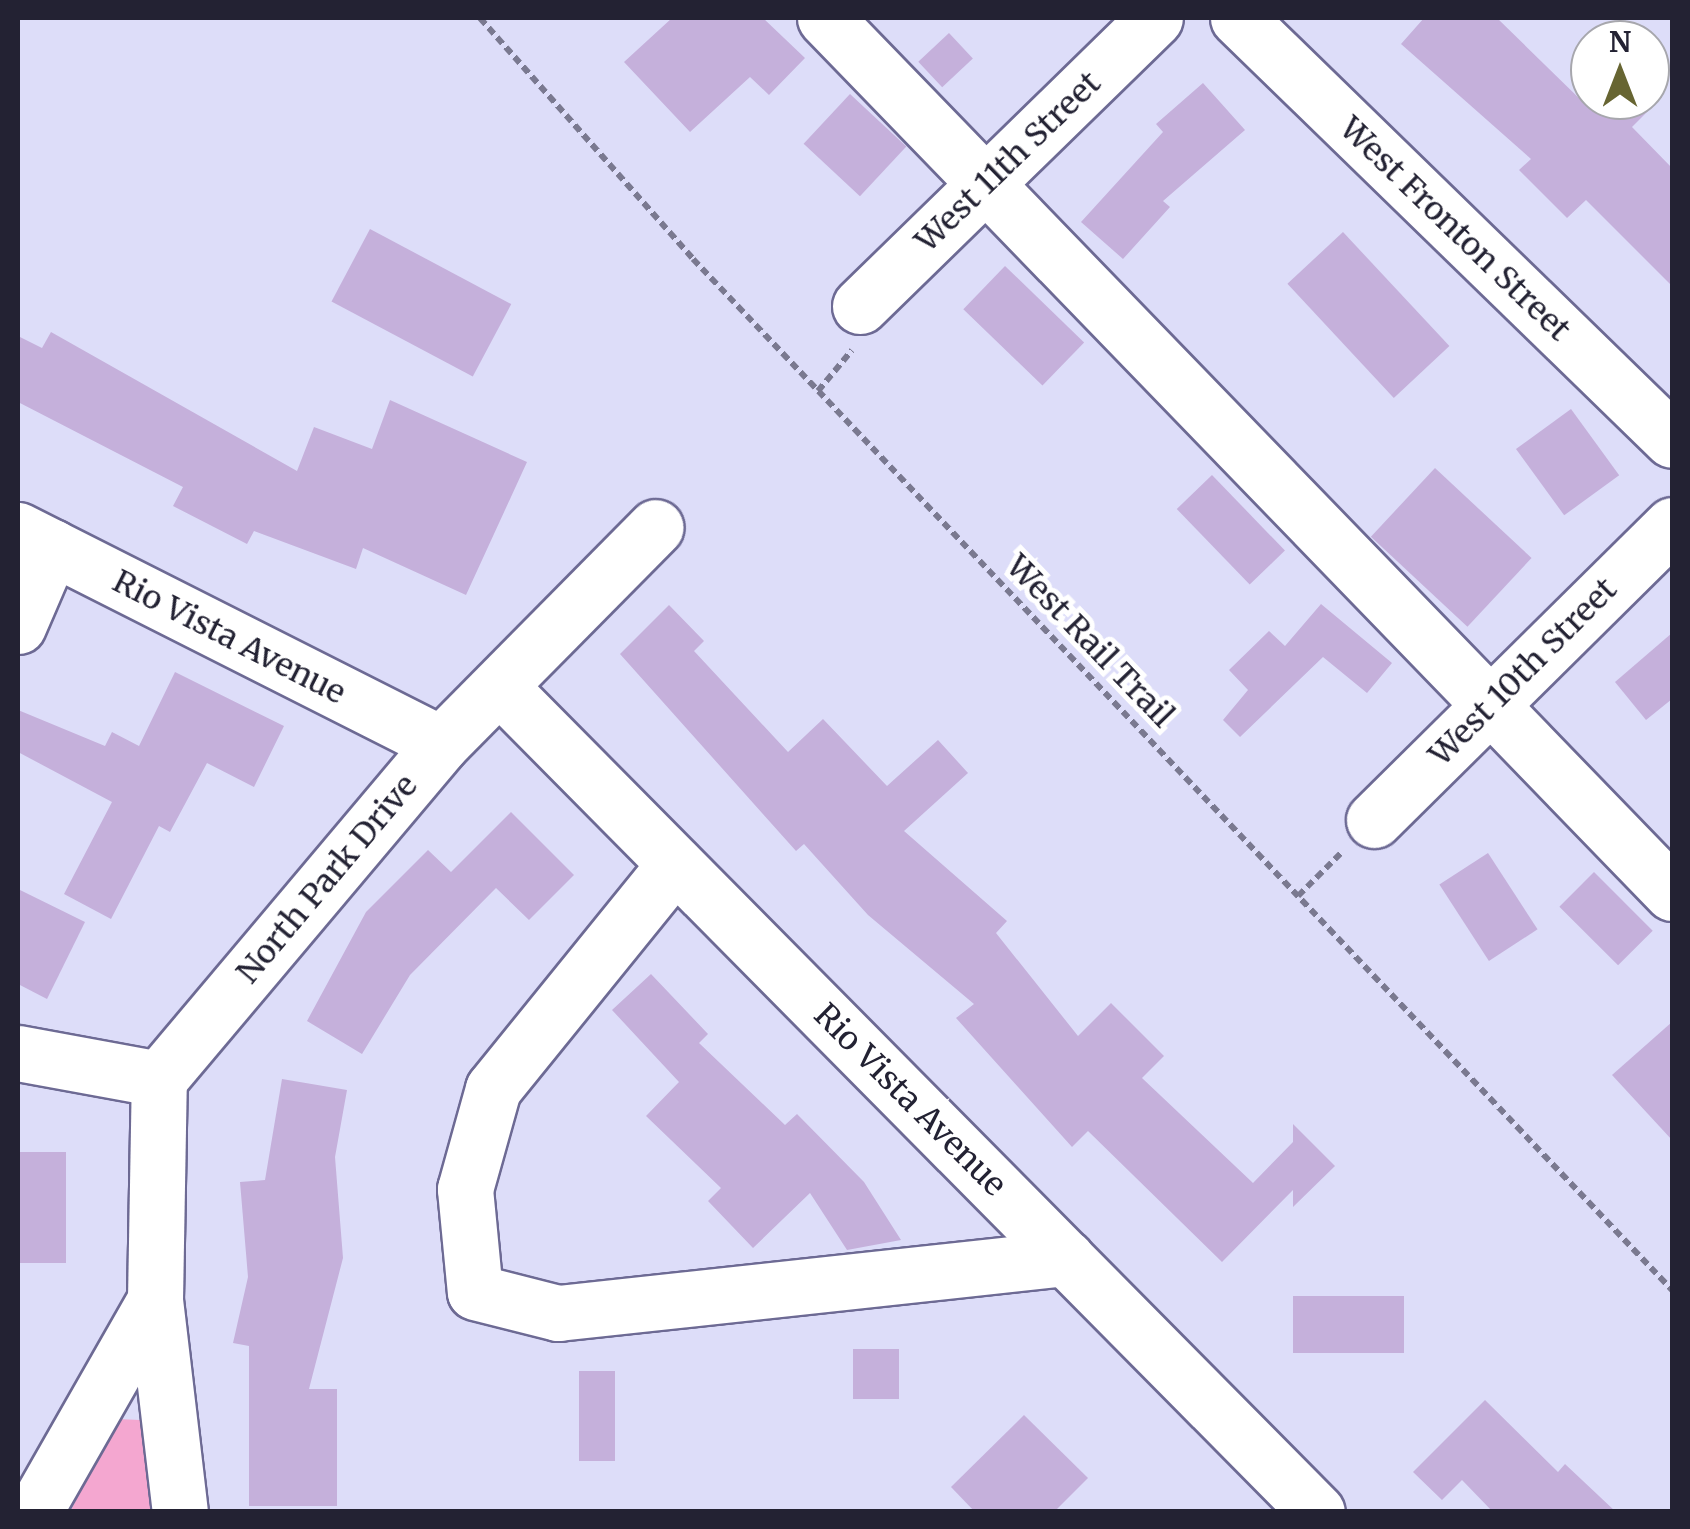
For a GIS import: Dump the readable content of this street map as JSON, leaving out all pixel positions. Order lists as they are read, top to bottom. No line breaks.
{"streets":{"street":["West 11th Street","West Fronton Street","Rio Vista Avenue","West 10th Street","North Park Drive"],"path":["West Rail Trail"]},"crossings":[["Rio Vista Avenue","North Park Drive"]],"north":"top"}
